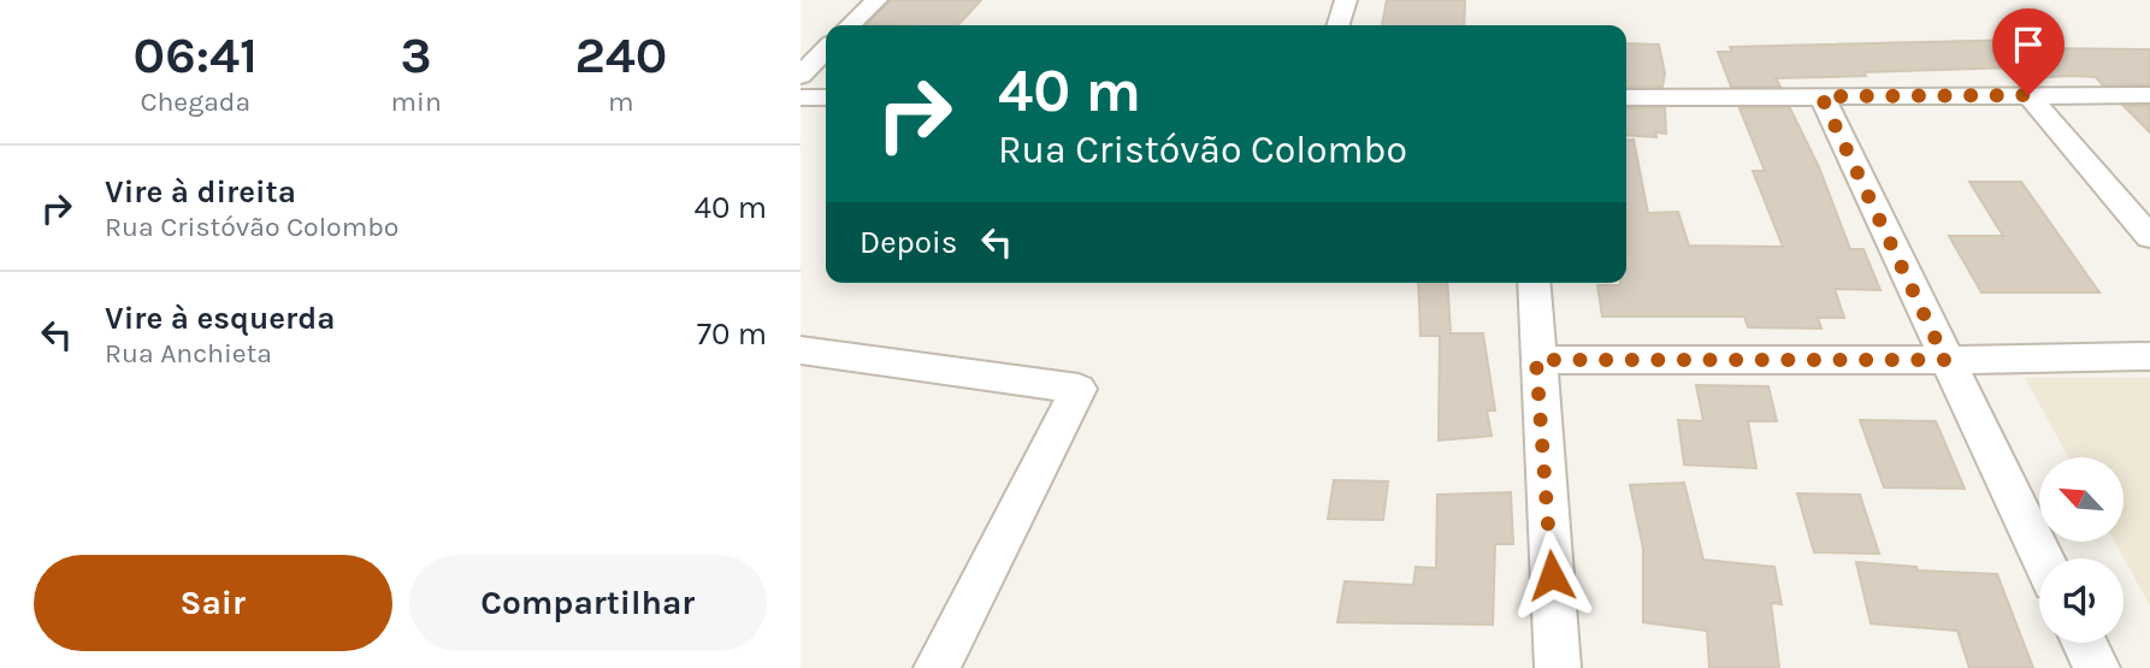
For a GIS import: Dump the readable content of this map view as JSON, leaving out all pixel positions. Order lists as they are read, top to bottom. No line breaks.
{"north":"top left","page":{"eta":["06:41","Chegada","3","min","240","m"],"turn":["40 m","Rua Cristóvão Colombo"],"list":[{"name":"Vire à direita","note":"Rua Cristóvão Colombo","value":"40 m"},{"name":"Vire à esquerda","note":"Rua Anchieta","value":"70 m"}],"then":"Depois","buttons":["Sair","Compartilhar"]}}
